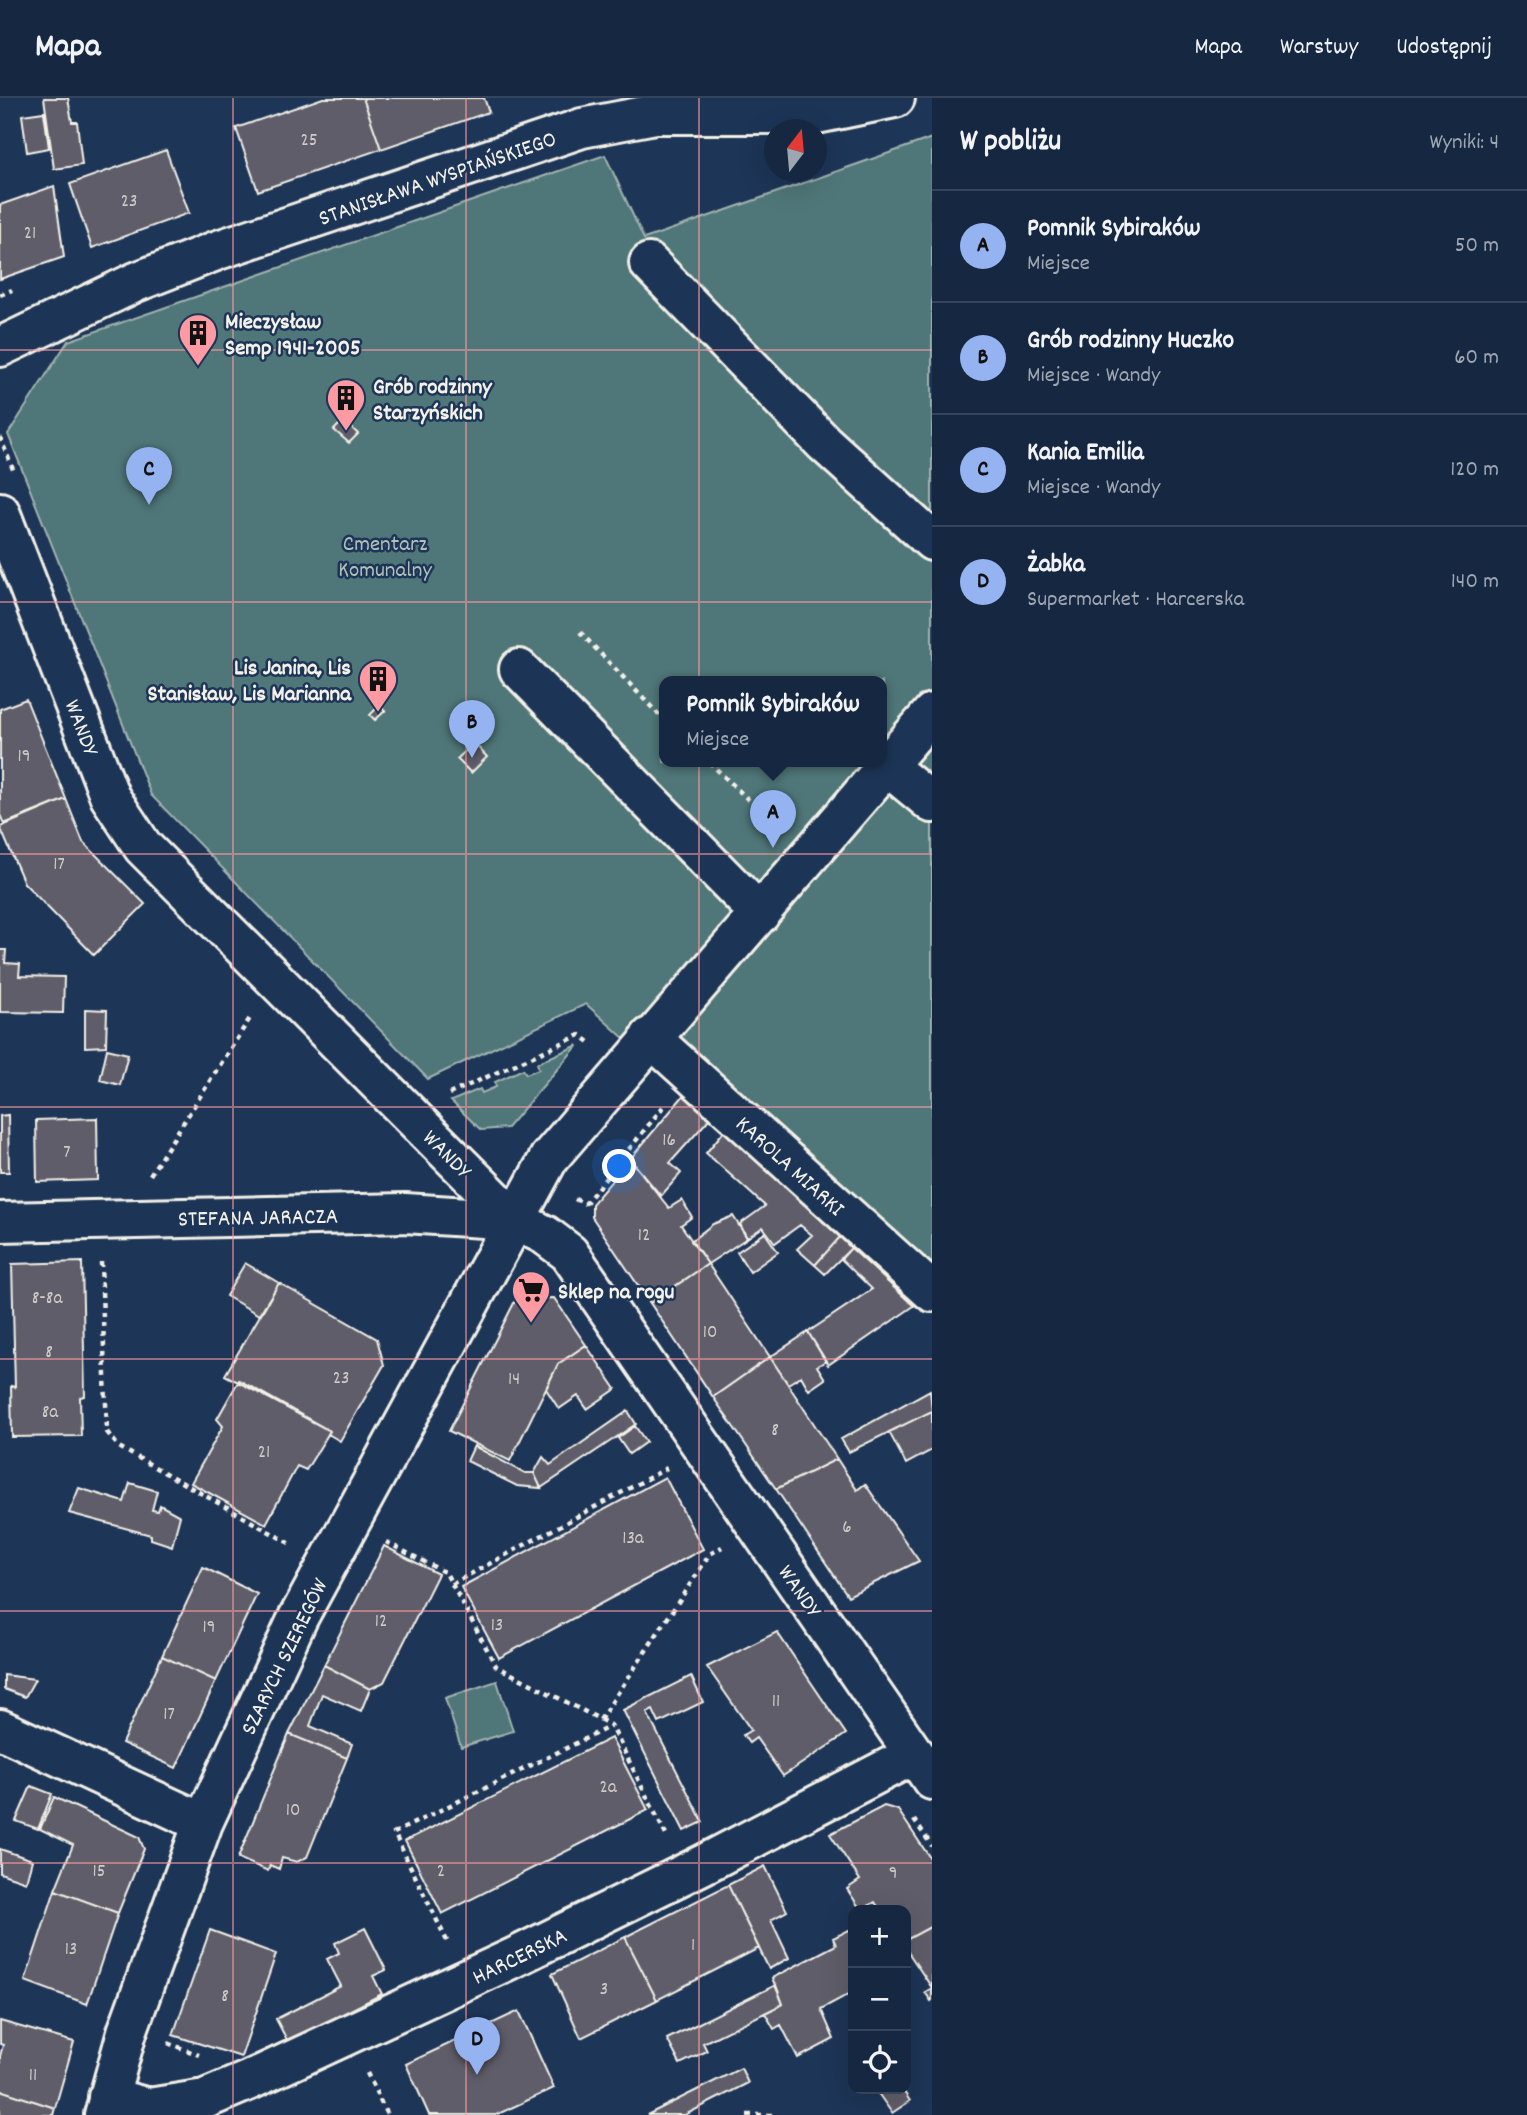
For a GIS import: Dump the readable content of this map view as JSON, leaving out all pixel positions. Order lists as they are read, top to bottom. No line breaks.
{"streets":{"street":["STANISŁAWA WYSPIAŃSKIEGO","WANDY","KAROLA MIARKI","STEFANA JARACZA","SZARYCH SZEREGÓW","HARCERSKA"]},"crossings":[["WANDY","STEFANA JARACZA"],["WANDY","SZARYCH SZEREGÓW"],["WANDY","HARCERSKA"],["KAROLA MIARKI","SZARYCH SZEREGÓW"],["STEFANA JARACZA","SZARYCH SZEREGÓW"],["SZARYCH SZEREGÓW","HARCERSKA"]],"parks":["Cmentarz Komunalny"],"places":{"building":["Mieczysław Semp 1941-2005","Grób rodzinny Starzyńskich","Lis Janina, Lis Stanisław, Lis Marianna"],"supermarket":["Sklep na rogu"]},"house_numbers":["25","23","21","19","17","16","7","12","8-8a","10","8","23","14","8a","8","21","6","13a","12","13","19","11","17","2a","10","15","2","9","1","13","3","8","11"],"north":"top","page":{"header":"Mapa","nav":["Mapa","Warstwy","Udostępnij"],"heading":["W pobliżu","Wyniki: 4"],"list":[{"mark":"A","name":"Pomnik Sybiraków","note":"Miejsce","value":"50 m"},{"mark":"B","name":"Grób rodzinny Huczko","note":"Miejsce · Wandy","value":"60 m"},{"mark":"C","name":"Kania Emilia","note":"Miejsce · Wandy","value":"120 m"},{"mark":"D","name":"Żabka","note":"Supermarket · Harcerska","value":"140 m"}],"pins":["C","B","A","D"],"popup":["Pomnik Sybiraków","Miejsce"],"map_buttons":["+","−"]}}
